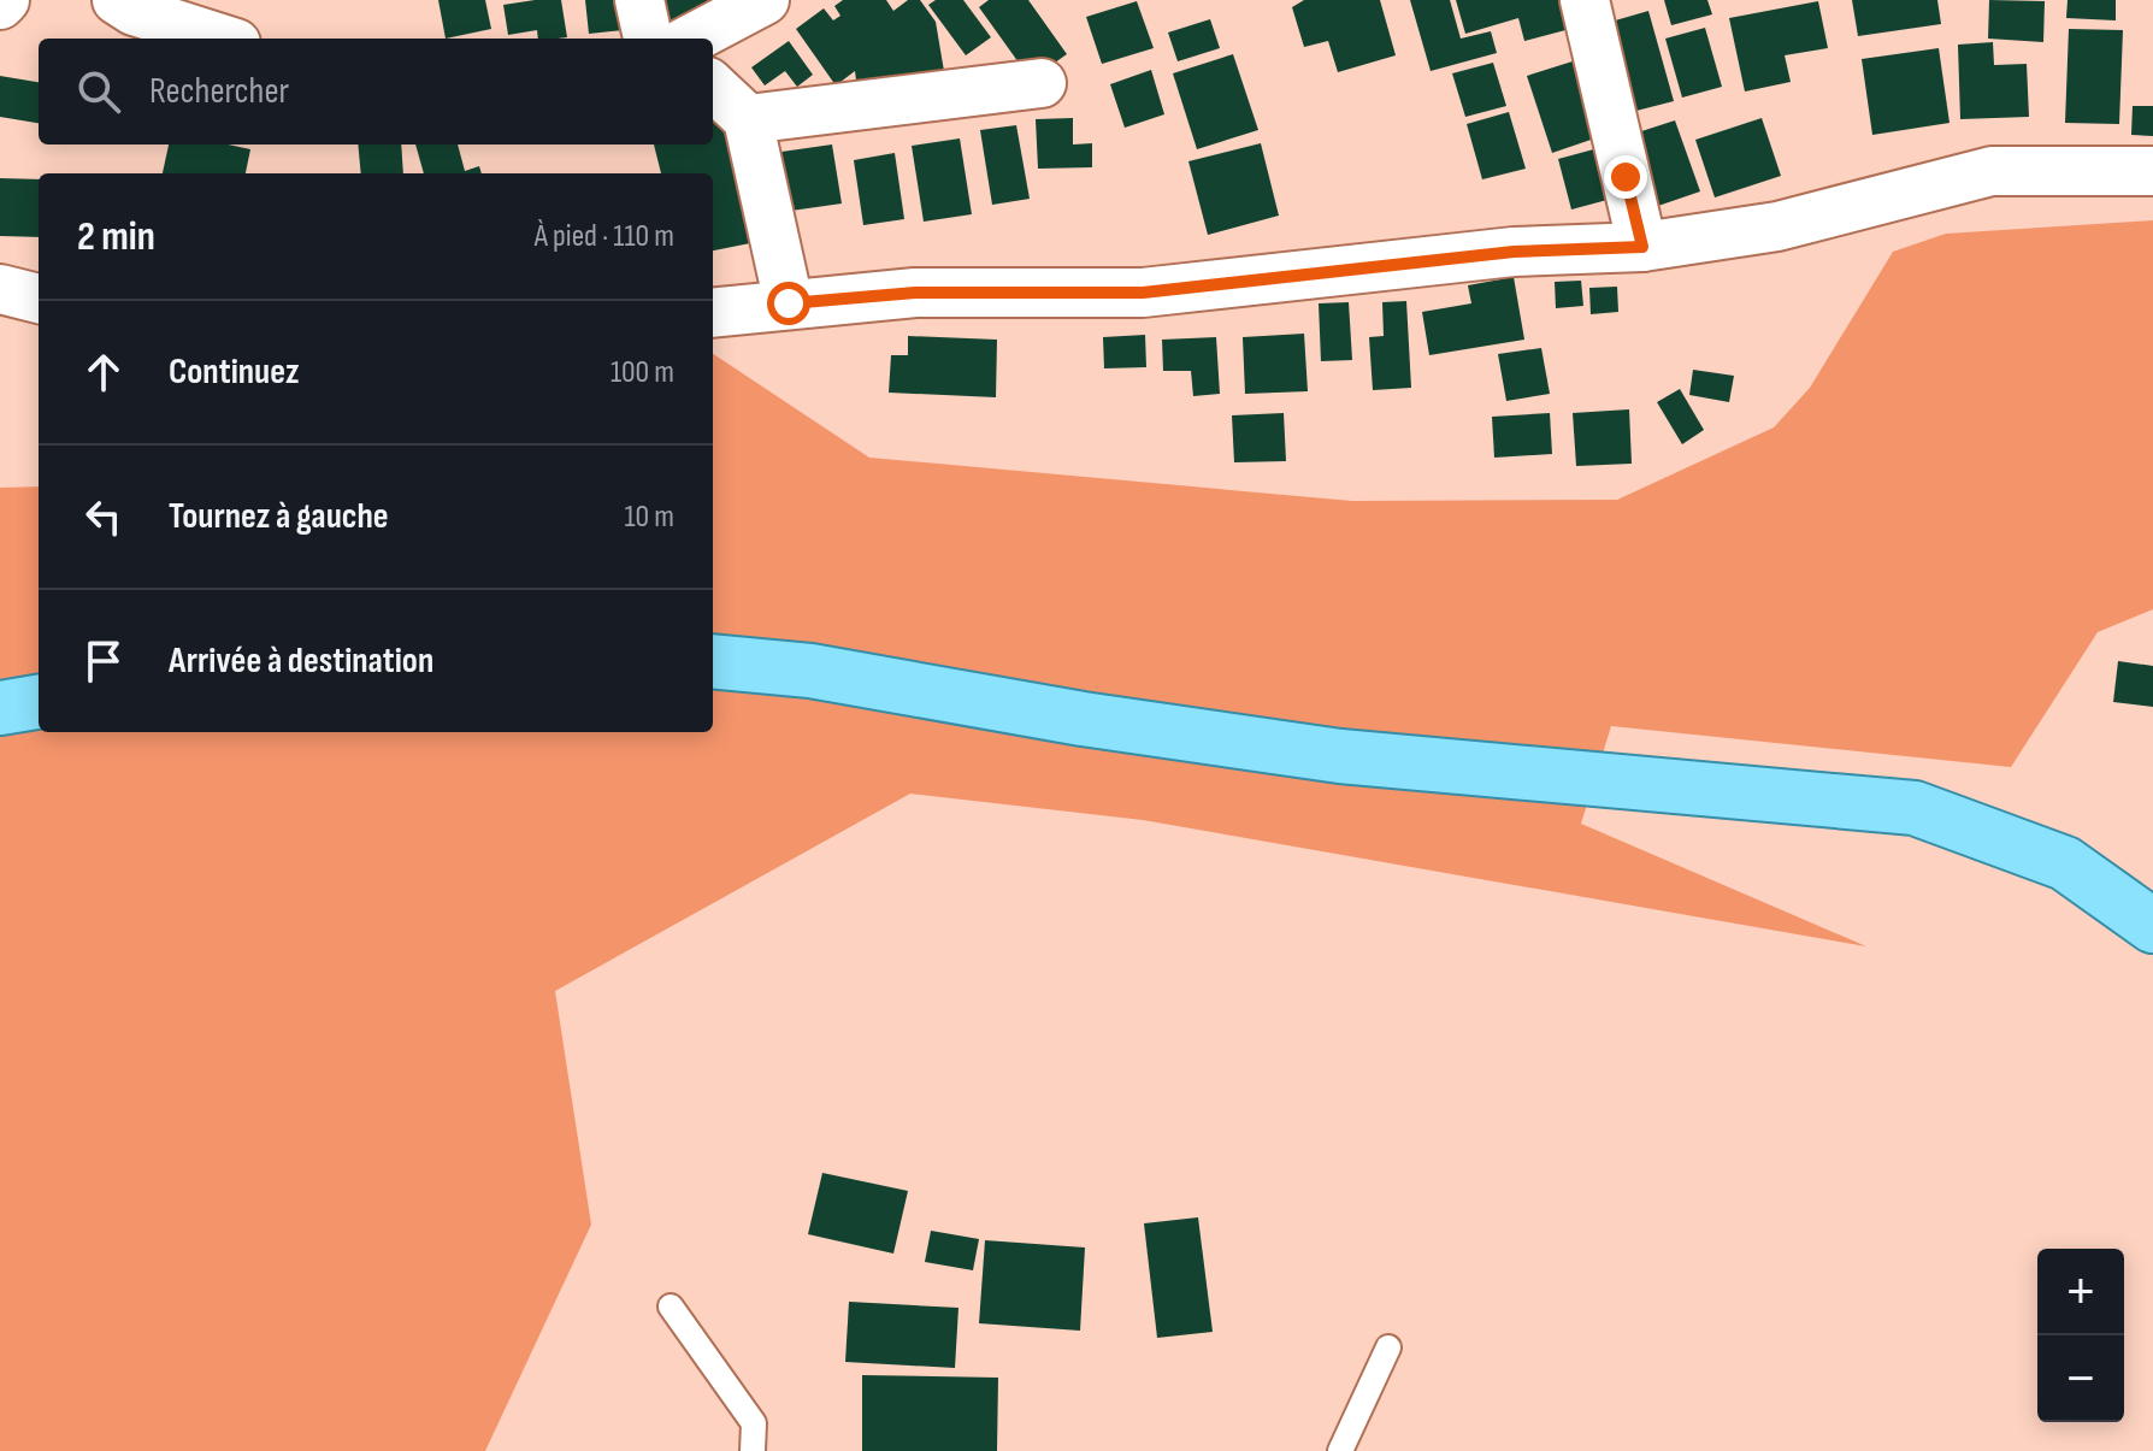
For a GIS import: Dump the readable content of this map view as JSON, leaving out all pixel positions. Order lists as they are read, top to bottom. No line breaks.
{"page":{"search":"Rechercher","heading":["2 min","À pied · 110 m"],"list":[["Continuez","100 m"],["Tournez à gauche","10 m"],"Arrivée à destination"],"map_buttons":["+","−"]}}
